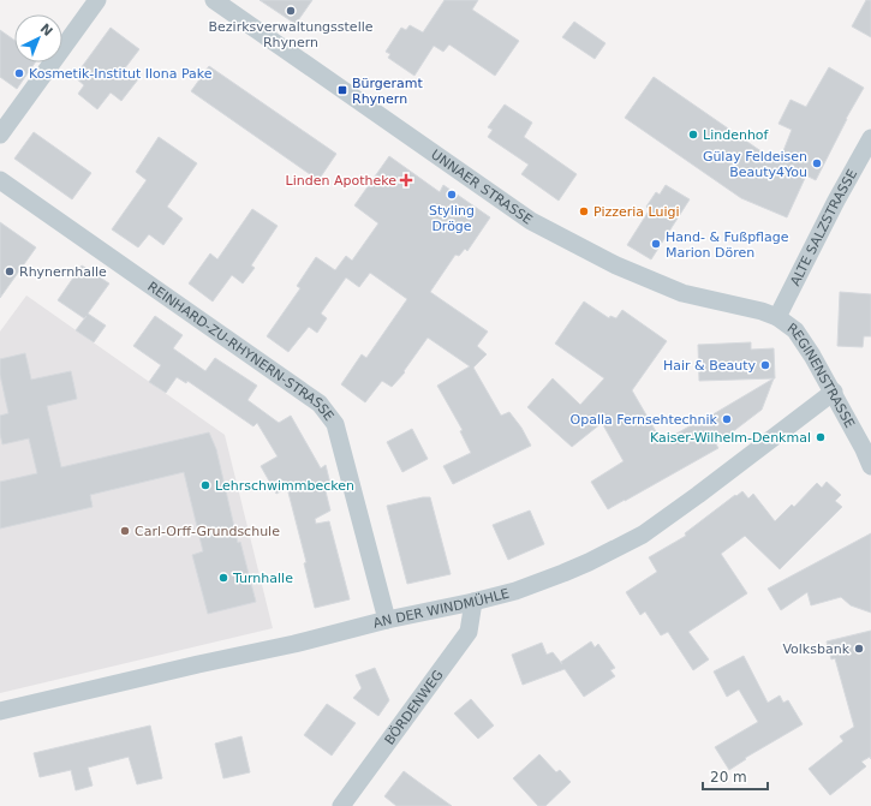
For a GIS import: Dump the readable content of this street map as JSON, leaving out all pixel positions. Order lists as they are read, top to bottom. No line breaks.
{"streets":{"street":["UNNAER STRASSE","ALTE SALZSTRASSE","REINHARD-ZU-RHYNERN-STRASSE","REGINENSTRASSE","AN DER WINDMÜHLE","BÖRDENWEG"]},"crossings":[["UNNAER STRASSE","ALTE SALZSTRASSE"],["UNNAER STRASSE","REGINENSTRASSE"],["ALTE SALZSTRASSE","REGINENSTRASSE"],["REINHARD-ZU-RHYNERN-STRASSE","AN DER WINDMÜHLE"],["REGINENSTRASSE","AN DER WINDMÜHLE"],["AN DER WINDMÜHLE","BÖRDENWEG"]],"places":{"other":["Bezirksverwaltungsstelle Rhynern","Kosmetik-Institut Ilona Pake","Lindenhof","Gülay Feldeisen Beauty4You","Styling Dröge","Pizzeria Luigi","Hand- & Fußpflage Marion Dören","Rhynernhalle","Hair & Beauty","Opalla Fernsehtechnik","Kaiser-Wilhelm-Denkmal","Lehrschwimmbecken","Carl-Orff-Grundschule","Turnhalle","Volksbank"],"transit":["Bürgeramt Rhynern"],"health":["Linden Apotheke"]},"scale_bar":"20 m","north":"top right"}
